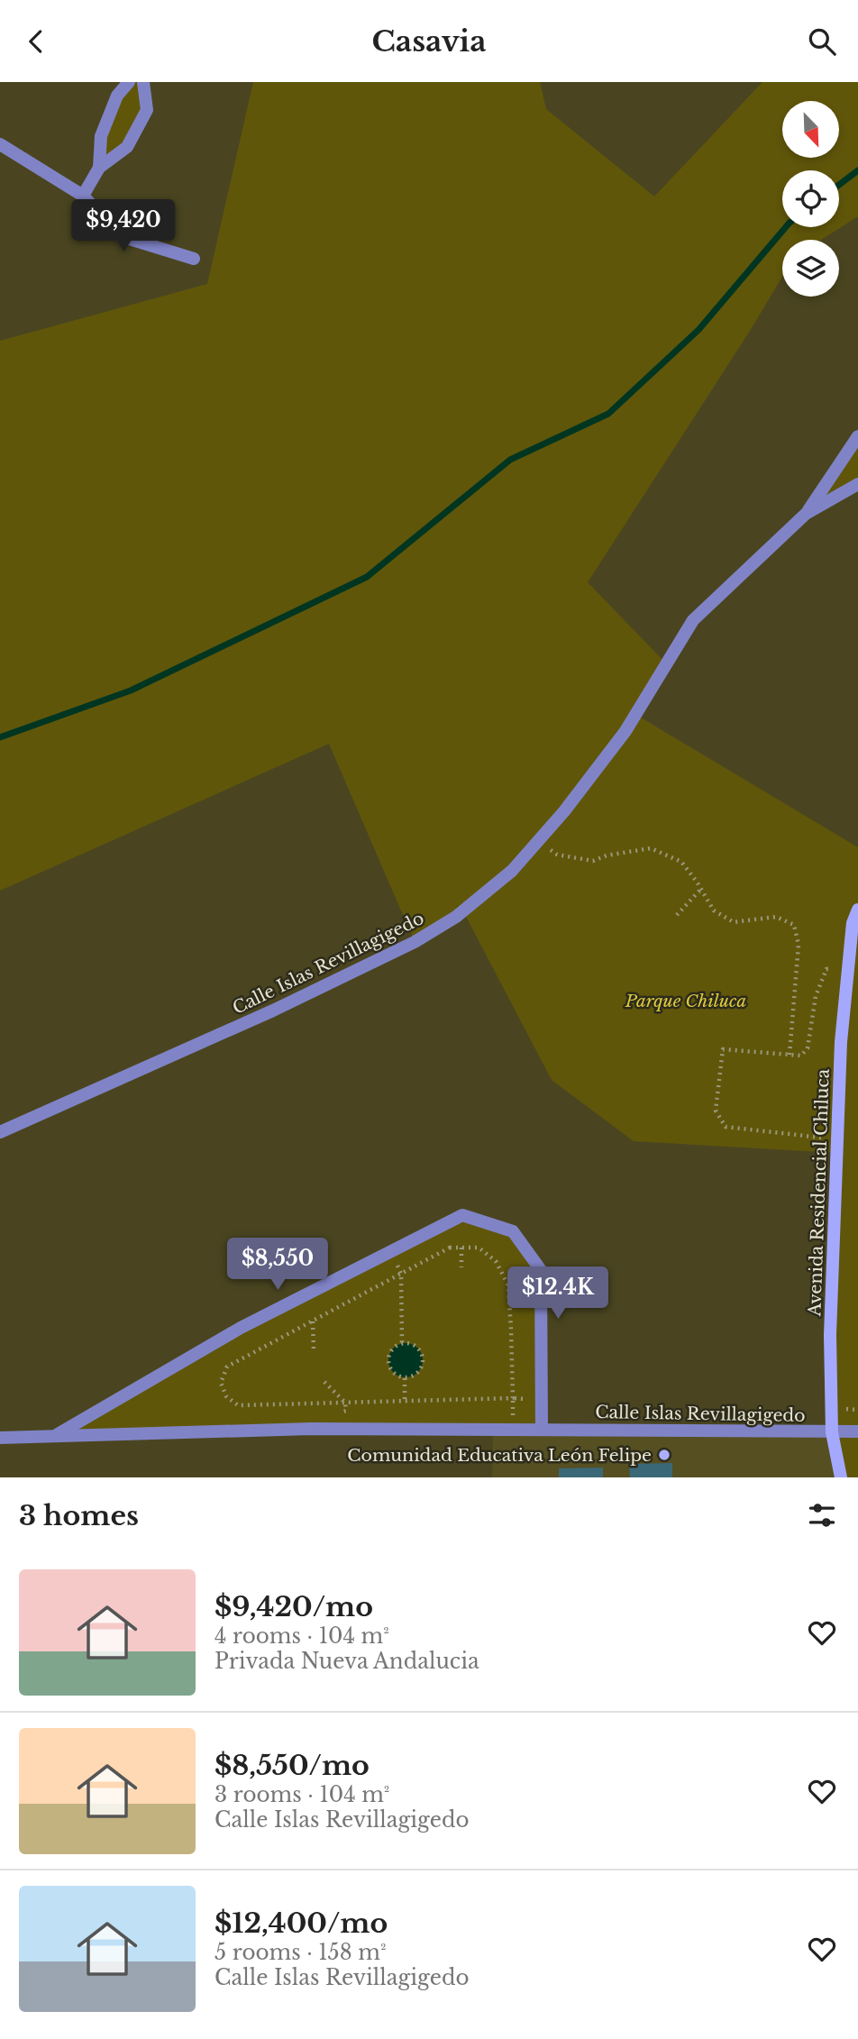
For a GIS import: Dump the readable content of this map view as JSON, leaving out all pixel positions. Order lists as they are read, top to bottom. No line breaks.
{"streets":{"street":["Calle Islas Revillagigedo","Avenida Residencial Chiluca"]},"crossings":[["Calle Islas Revillagigedo","Avenida Residencial Chiluca"]],"parks":["Parque Chiluca"],"places":["Comunidad Educativa León Felipe"],"north":"bottom right","page":{"header":"Casavia","price":["$9,420","$8,550","$12.4K"],"heading":"3 homes","list":[{"name":"$9,420/mo","note":"4 rooms · 104 m² · Privada Nueva Andalucia"},{"name":"$8,550/mo","note":"3 rooms · 104 m² · Calle Islas Revillagigedo"},{"name":"$12,400/mo","note":"5 rooms · 158 m² · Calle Islas Revillagigedo"}]}}
